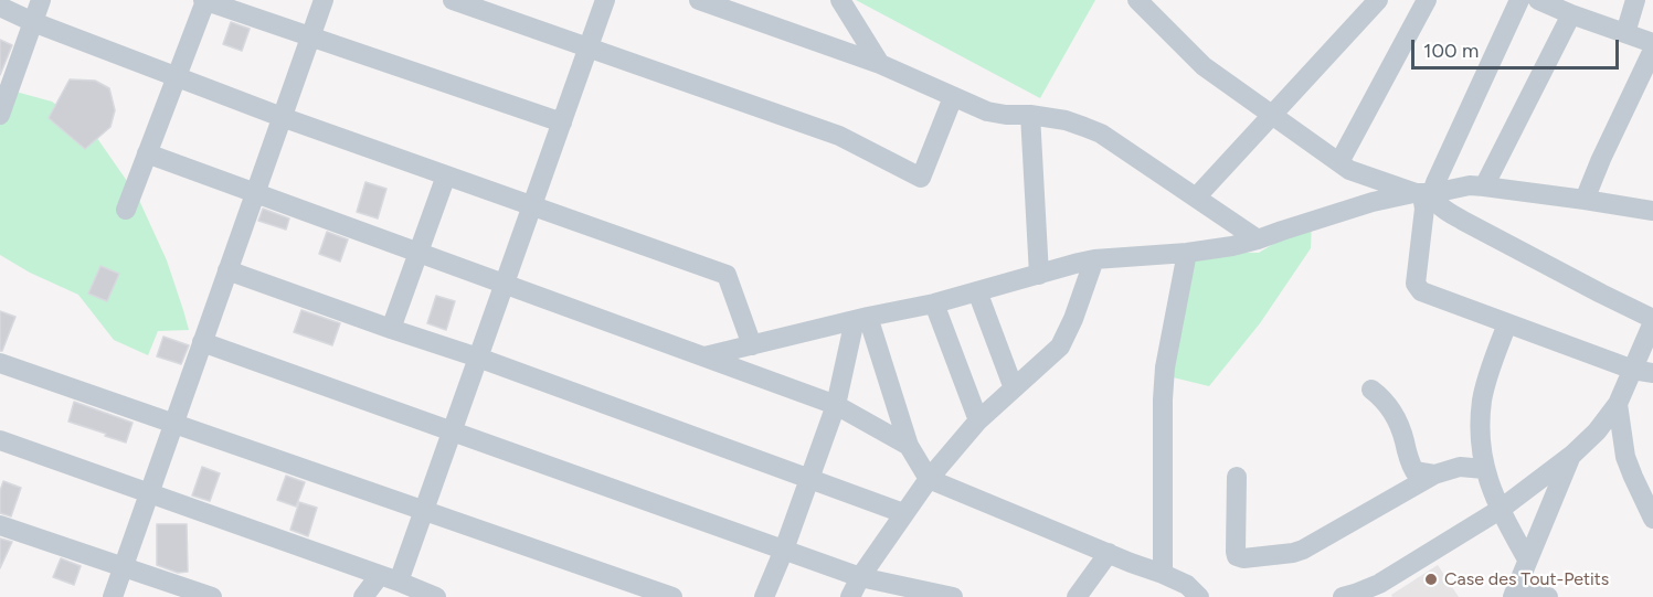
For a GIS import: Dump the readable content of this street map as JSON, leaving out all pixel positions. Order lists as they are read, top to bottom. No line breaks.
{"places":["Case des Tout-Petits"],"scale_bar":"100 m"}
